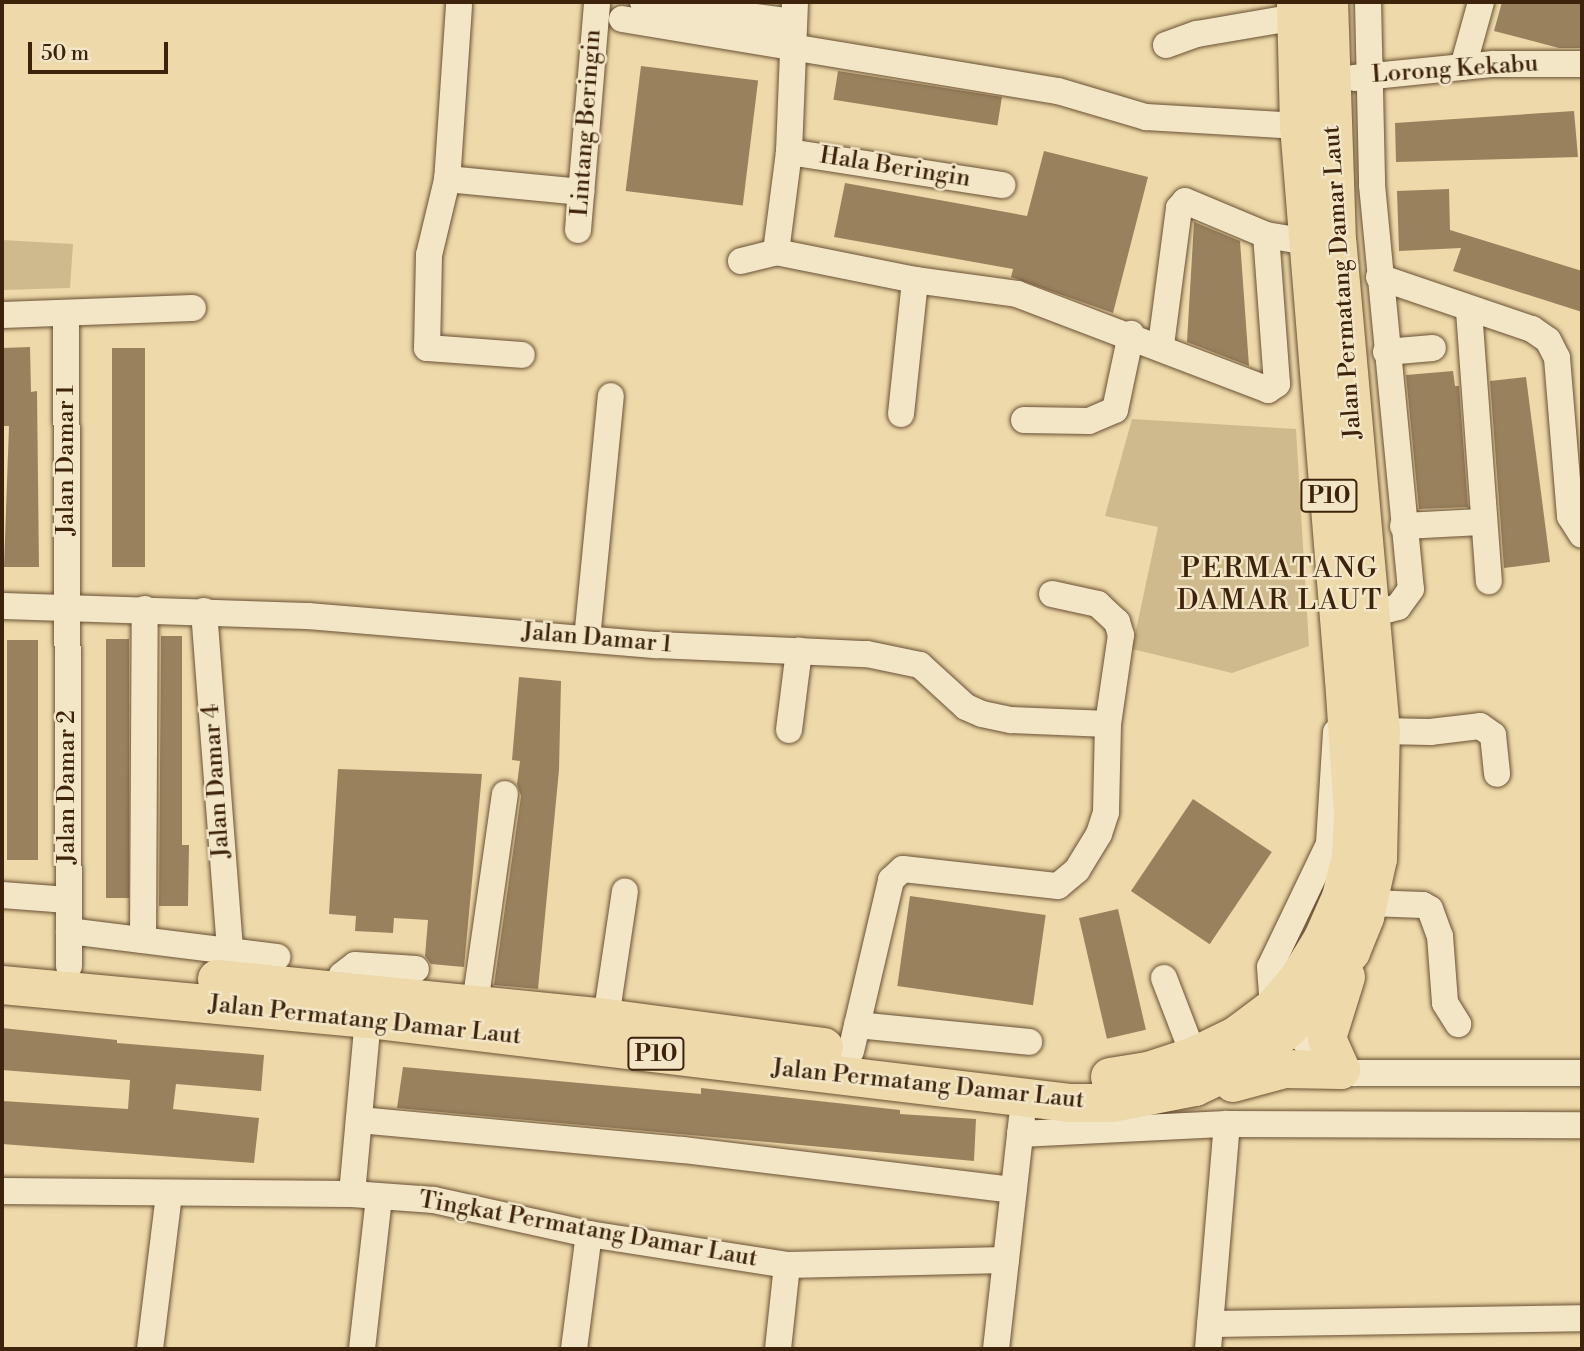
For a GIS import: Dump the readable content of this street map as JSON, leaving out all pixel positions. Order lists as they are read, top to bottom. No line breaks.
{"streets":{"highway":["Jalan Permatang Damar Laut","P10"],"street":["Lorong Kekabu","Lintang Beringin","Hala Beringin","Jalan Damar 1","Jalan Damar 4","Jalan Damar 2","Tingkat Permatang Damar Laut"]},"crossings":[["Lorong Kekabu","Jalan Permatang Damar Laut"],["Jalan Permatang Damar Laut","Jalan Damar 2"],["Jalan Damar 1","Jalan Damar 4"],["Jalan Damar 1","Jalan Damar 2"]],"districts":["PERMATANG DAMAR LAUT"],"scale_bar":"50 m"}
